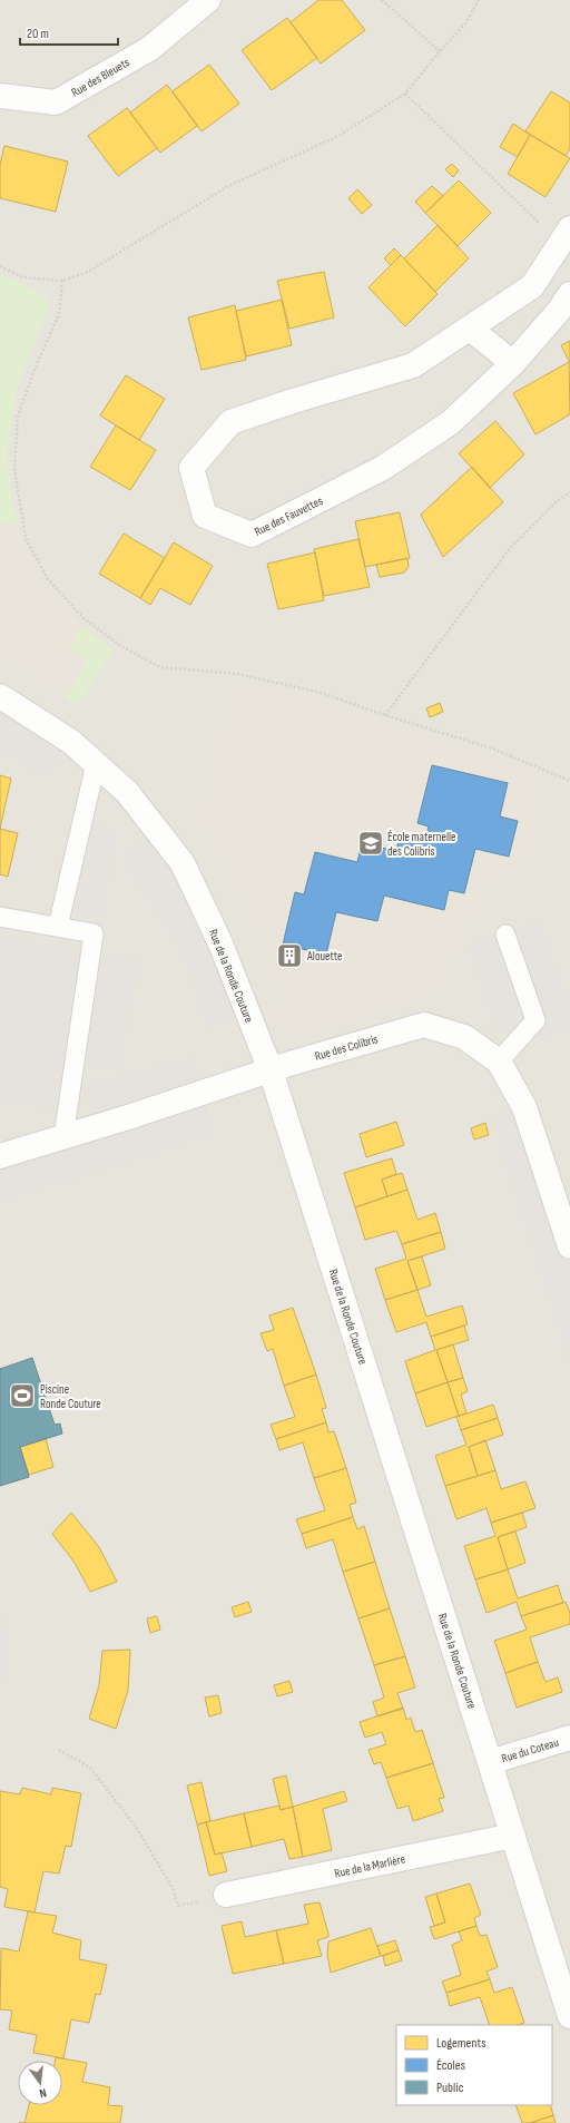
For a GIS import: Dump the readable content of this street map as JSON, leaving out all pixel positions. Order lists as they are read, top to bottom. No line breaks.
{"streets":{"street":["Rue des Bleuets","Rue des Fauvettes","Rue de la Ronde Couture","Rue des Colibris","Rue du Coteau","Rue de la Marlière"]},"crossings":[["Rue de la Ronde Couture","Rue des Colibris"],["Rue de la Ronde Couture","Rue du Coteau"],["Rue de la Ronde Couture","Rue de la Marlière"]],"places":{"school or university":["École maternelle des Colibris"],"building":["Alouette"],"sports":["Piscine Ronde Couture"]},"legend":["Logements","Écoles","Public"],"scale_bar":"20 m","north":"bottom"}
